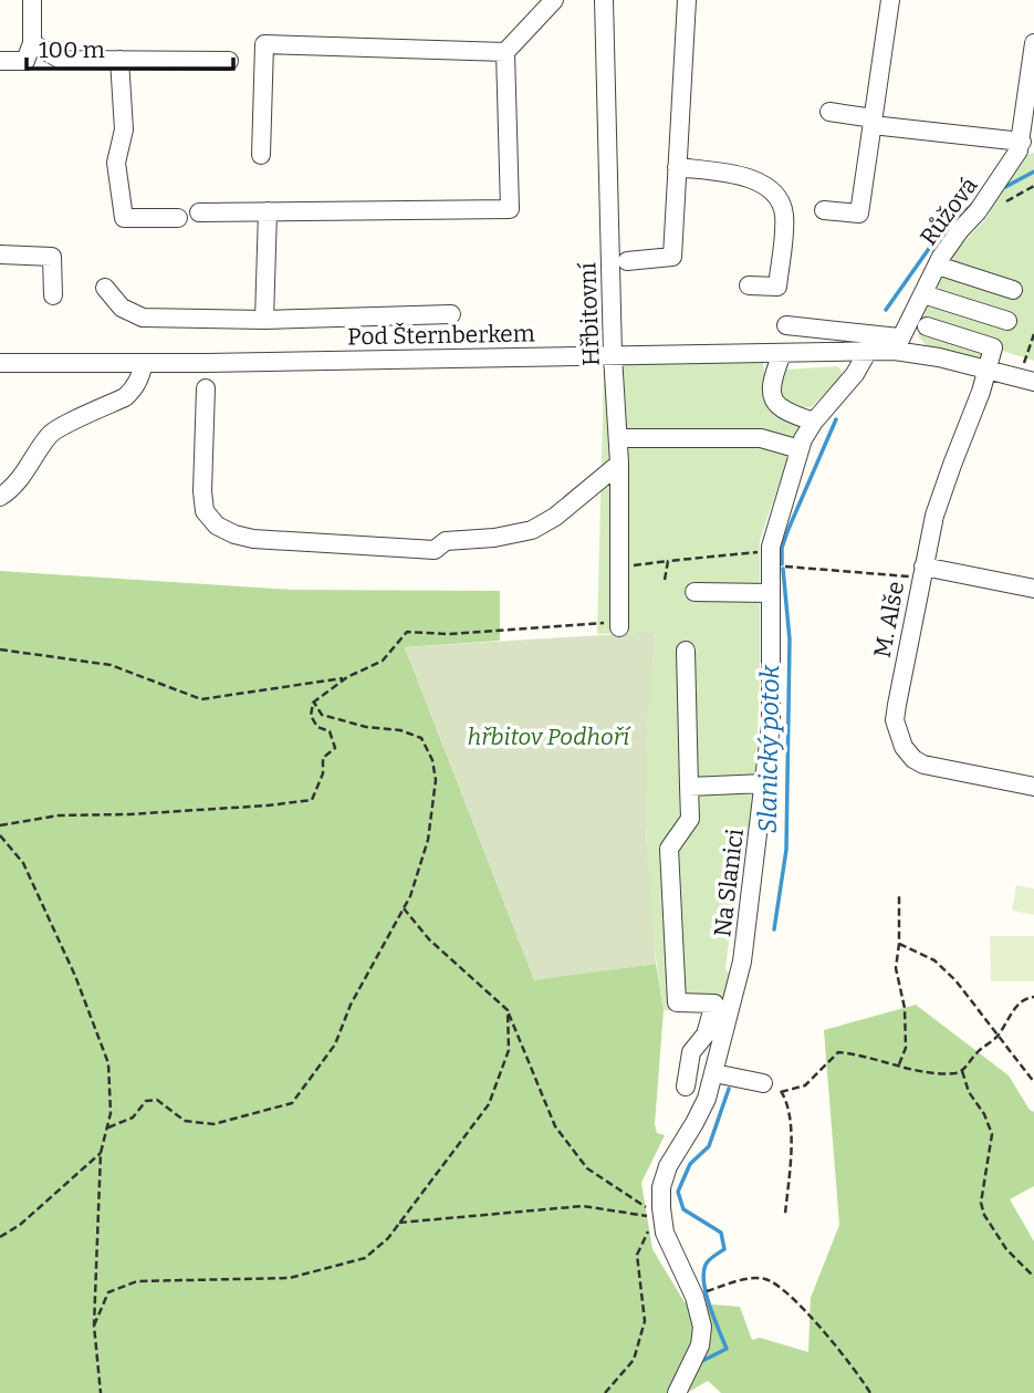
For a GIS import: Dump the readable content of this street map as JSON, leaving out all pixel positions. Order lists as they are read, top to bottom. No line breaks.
{"streets":{"street":["Růžová","Hřbitovní","Pod Šternberkem","M. Alše","Na Slanici"]},"crossings":[["Růžová","Pod Šternberkem"],["Růžová","Na Slanici"],["Hřbitovní","Pod Šternberkem"],["Pod Šternberkem","Na Slanici"]],"water":["Slanický potok"],"parks":["hřbitov Podhoří"],"scale_bar":"100 m"}
